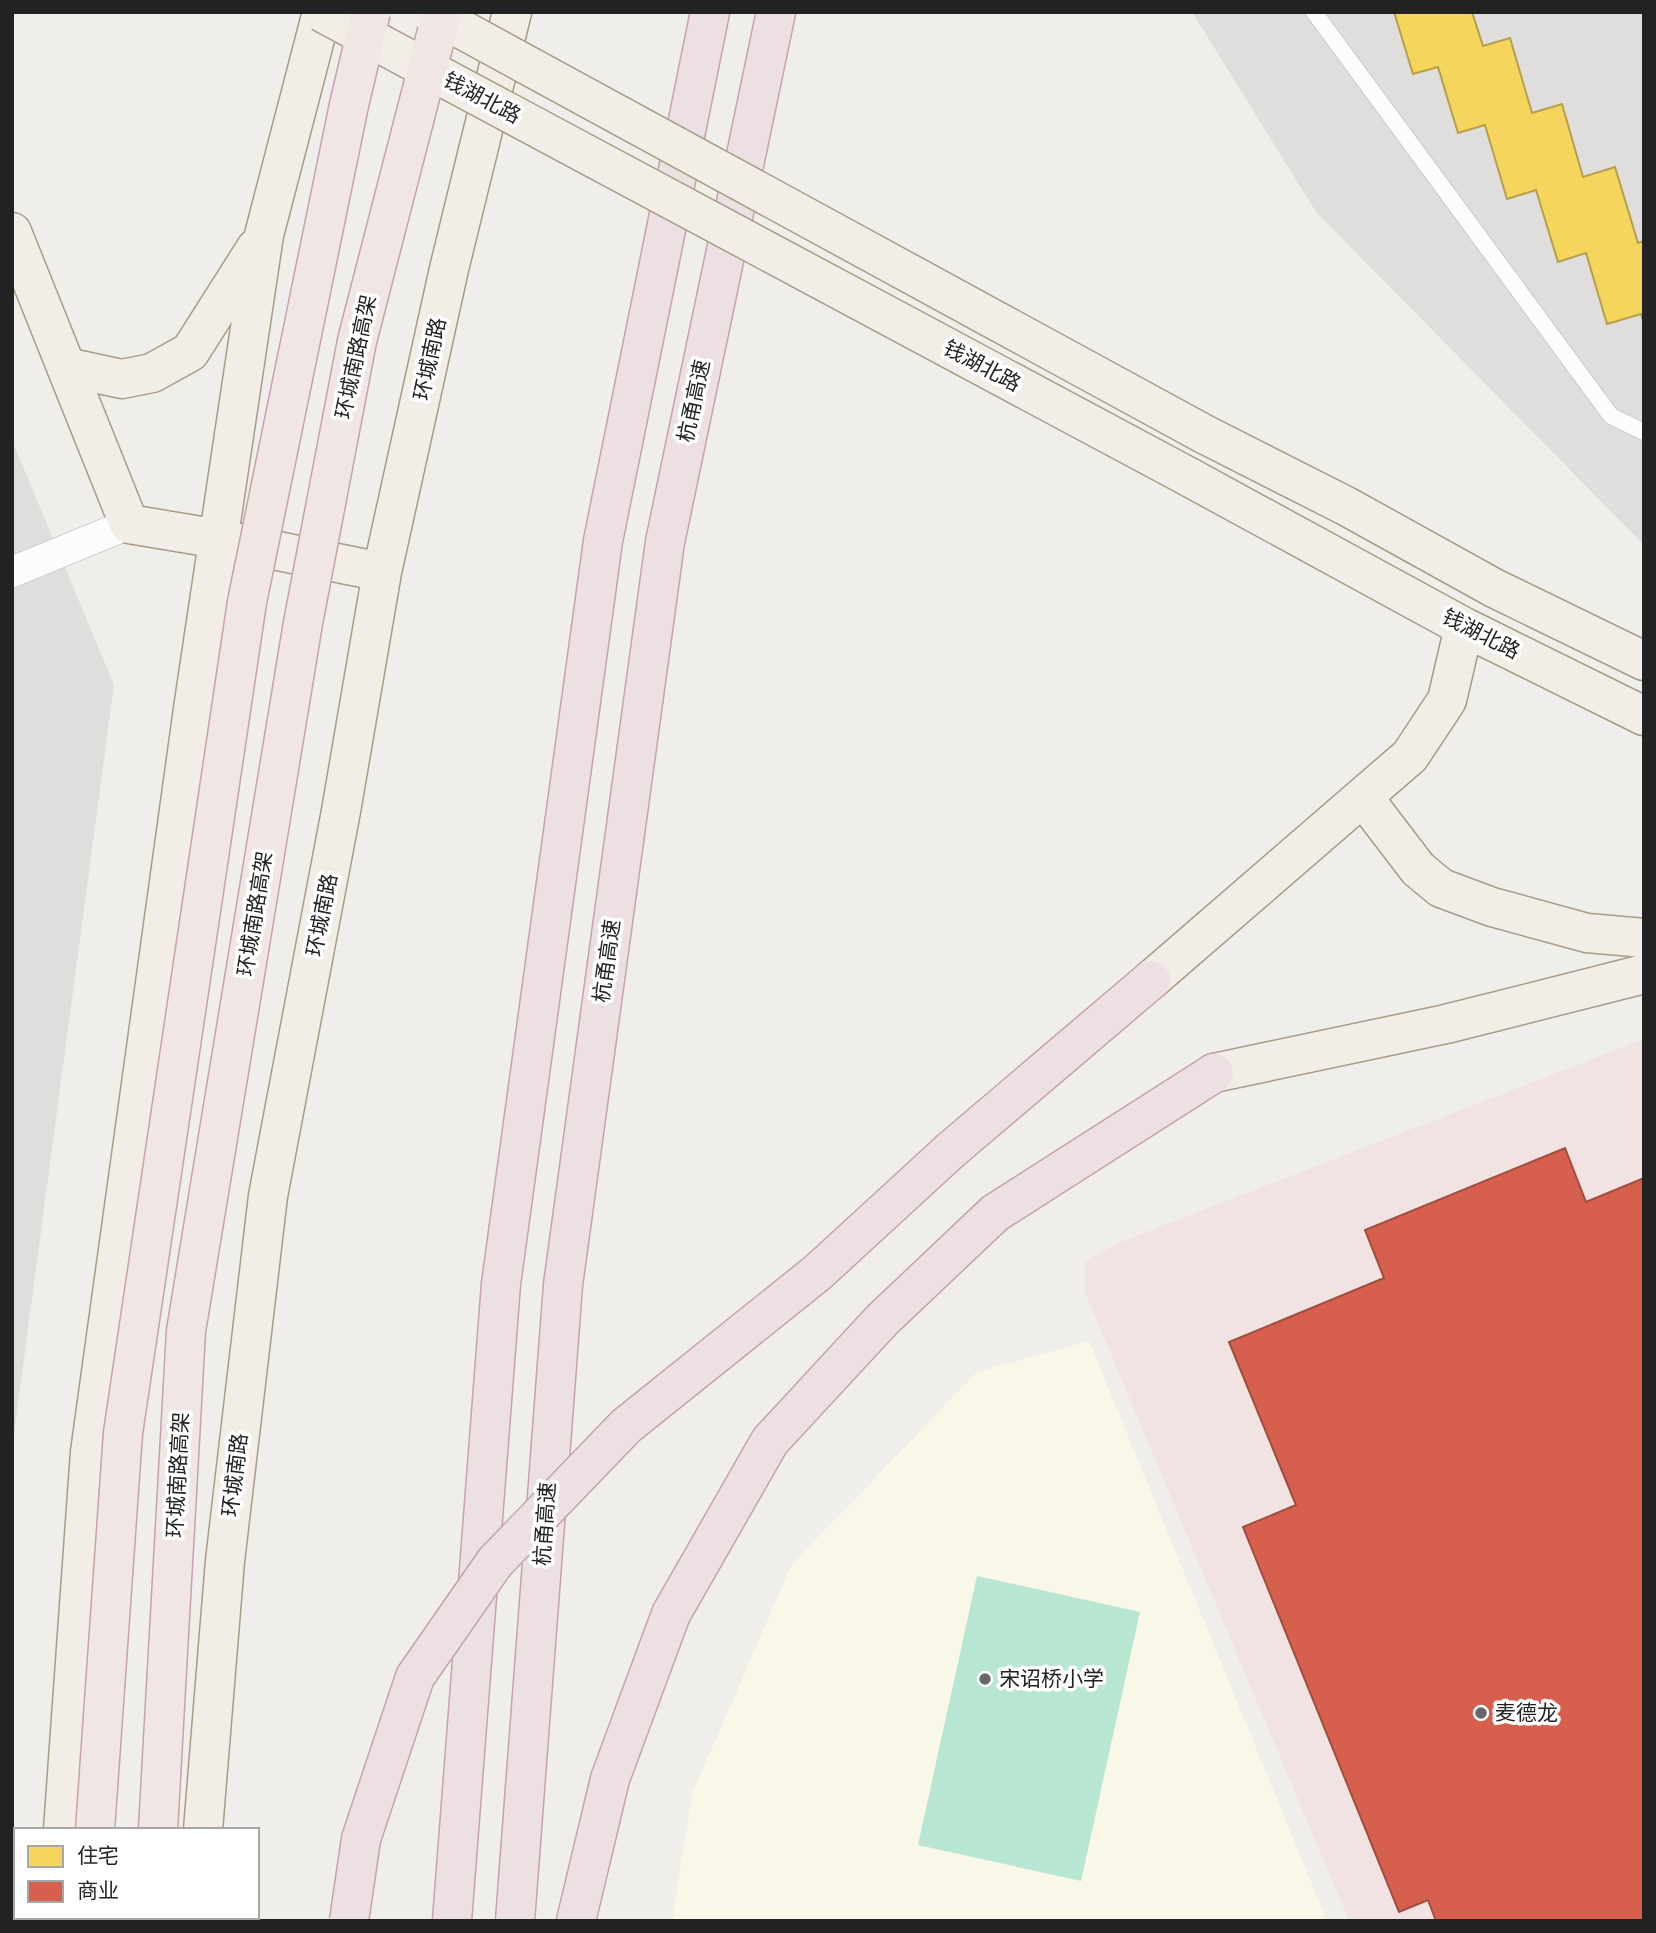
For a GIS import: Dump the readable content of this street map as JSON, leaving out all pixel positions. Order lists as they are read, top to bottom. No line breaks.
{"streets":{"highway":["环城南路高架","杭甬高速"],"main road":["钱湖北路","环城南路"]},"places":["宋诏桥小学","麦德龙"],"legend":["住宅","商业"]}
